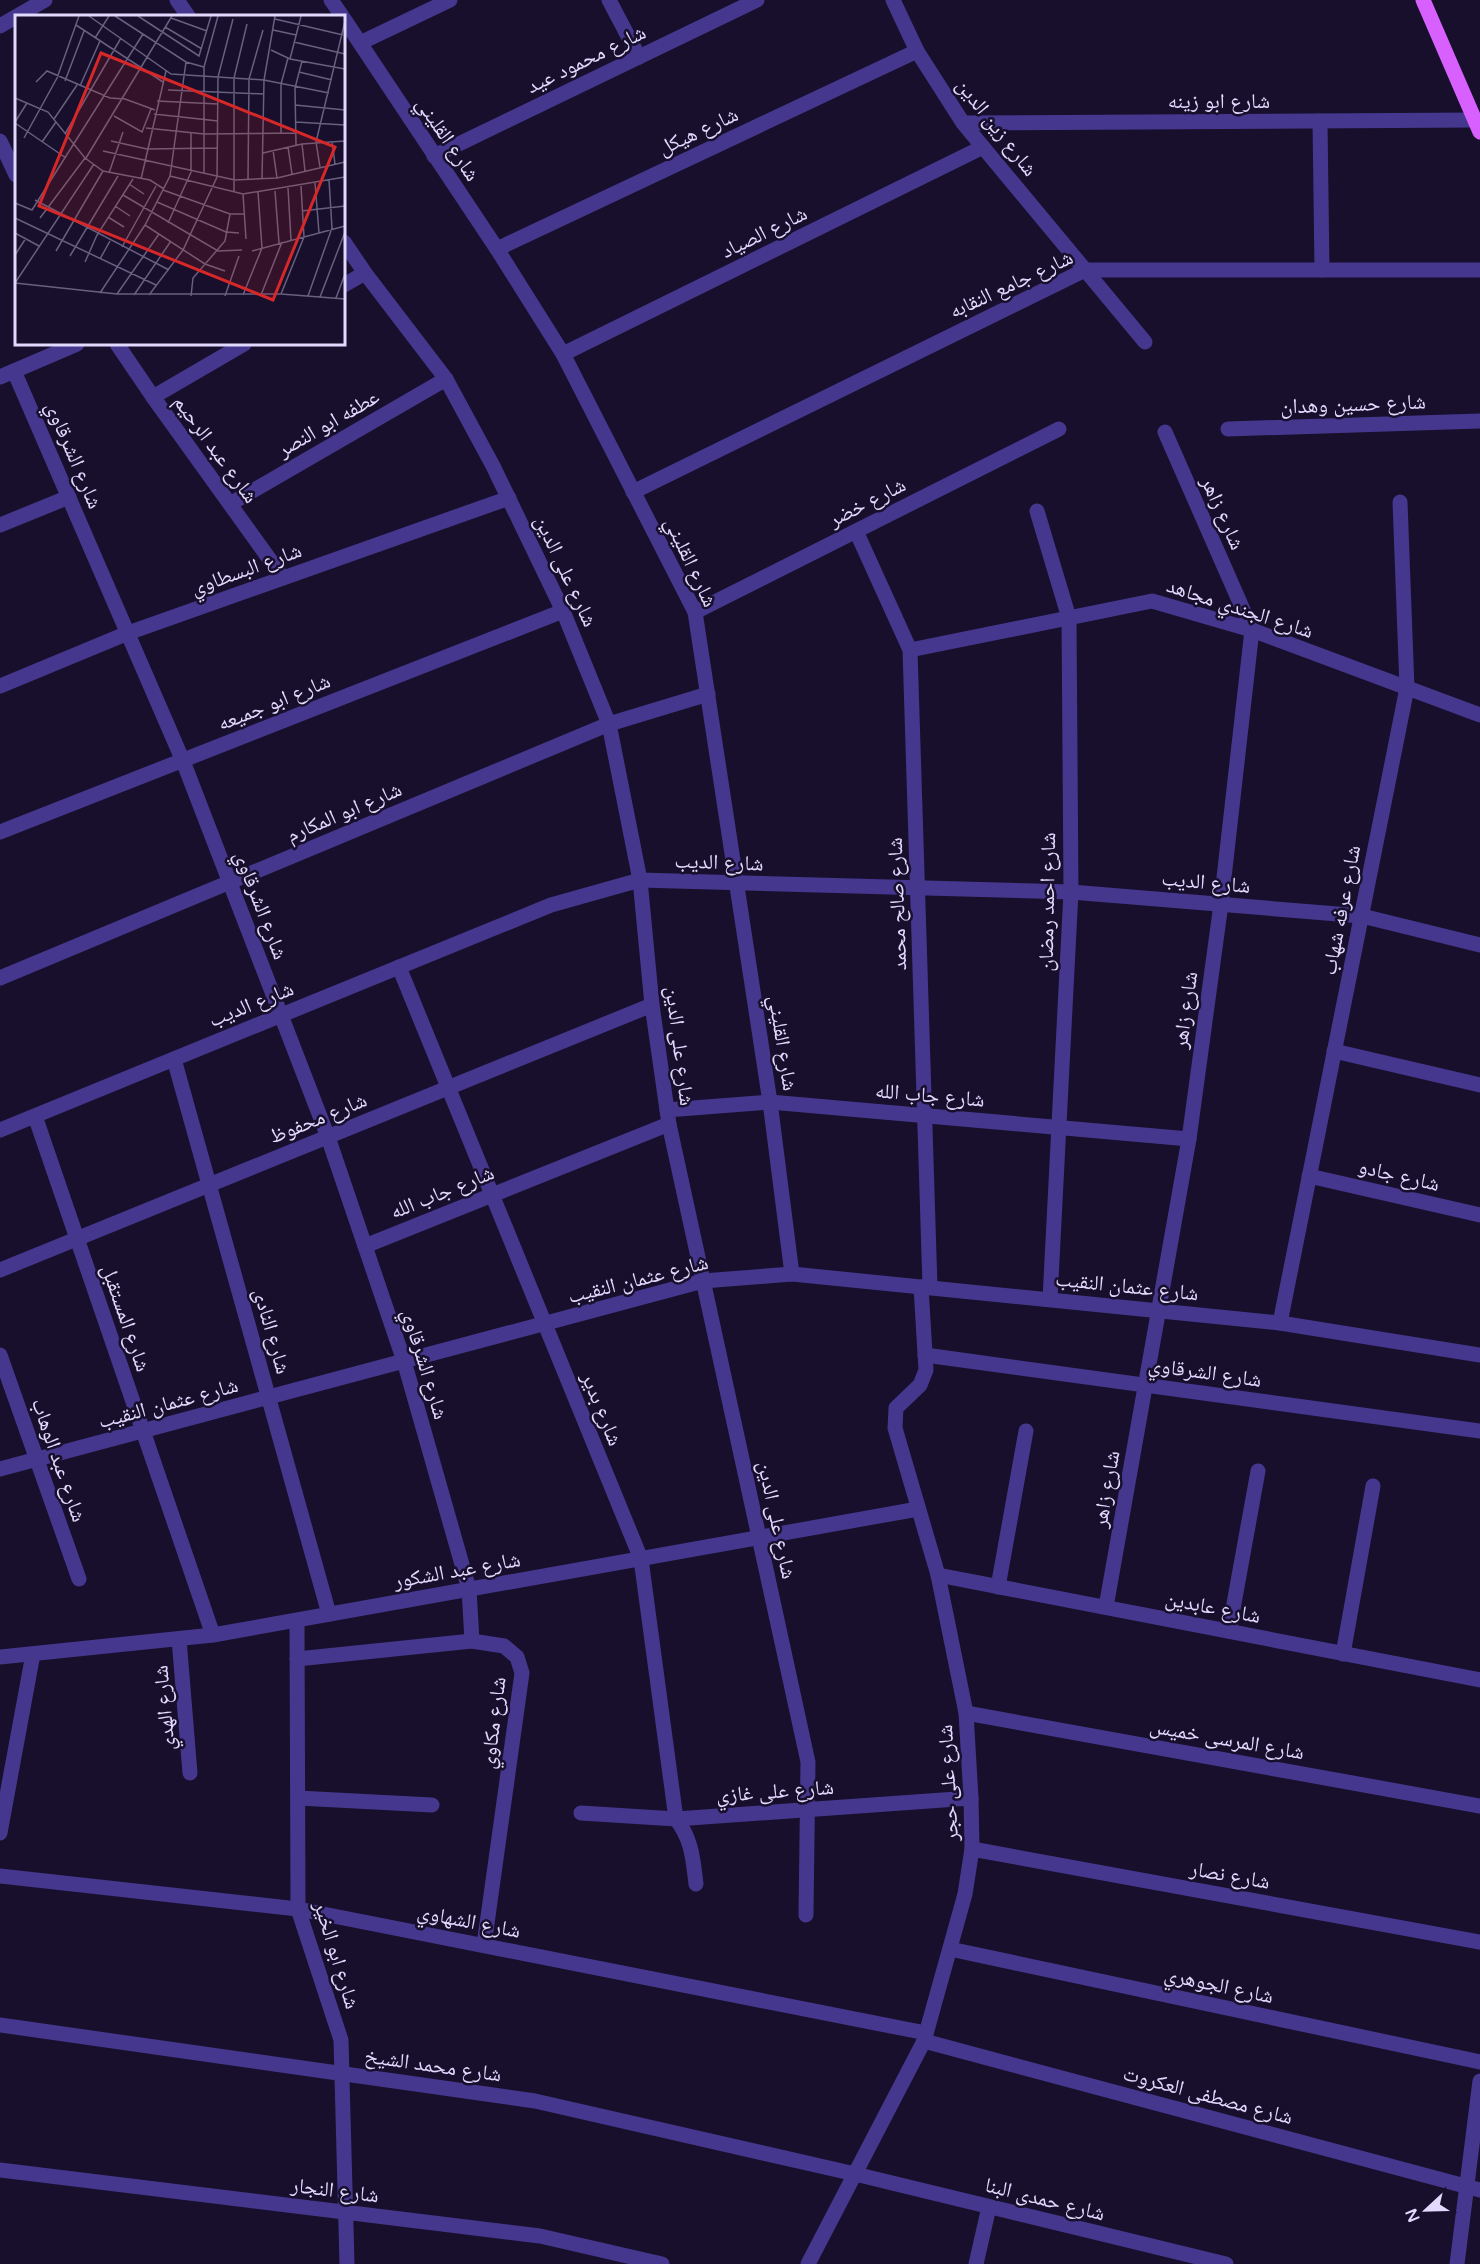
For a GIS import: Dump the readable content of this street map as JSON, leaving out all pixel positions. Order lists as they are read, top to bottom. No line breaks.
{"streets":{"street":["شارع محمود عيد","شارع ابو زينه","شارع زين الدين","شارع هيكل","شارع القليني","شارع الصياد","شارع جامع النقابه","شارع حسين وهدان","عطفه ابو النصر","شارع عبد الرحيم","شارع الشرقاوي","شارع خضر","شارع زاهر","شارع البسطاوي","شارع على الدين","شارع الجندي مجاهد","شارع ابو جميعه","شارع ابو المكارم","شارع الديب","شارع احمد رمضان","شارع صالح محمد","شارع عرفه شهاب","شارع جاب الله","شارع محفوظ","شارع جادو","شارع عثمان النقيب","شارع المستقبل","شارع النادى","شارع بدير","شارع عبد الوهاب","شارع عبد الشكور","شارع عابدين","شارع الهدي","شارع مكاوي","شارع المرسى خميس","شارع على حجر","شارع على غازي","شارع نصار","شارع الشهاوي","شارع ابو الخير","شارع الجوهري","شارع محمد الشيخ","شارع مصطفى العكروت","شارع النجار","شارع حمدى البنا"]},"crossings":[["شارع محمود عيد","شارع القليني"],["شارع ابو زينه","شارع زين الدين"],["شارع زين الدين","شارع هيكل"],["شارع زين الدين","شارع الصياد"],["شارع زين الدين","شارع جامع النقابه"],["شارع هيكل","شارع القليني"],["شارع القليني","شارع الصياد"],["شارع القليني","شارع جامع النقابه"],["شارع القليني","شارع خضر"],["شارع القليني","شارع ابو المكارم"],["شارع القليني","شارع الديب"],["شارع القليني","شارع جاب الله"],["شارع القليني","شارع عثمان النقيب"],["عطفه ابو النصر","شارع عبد الرحيم"],["عطفه ابو النصر","شارع على الدين"],["شارع عبد الرحيم","شارع البسطاوي"],["شارع الشرقاوي","شارع زاهر"],["شارع الشرقاوي","شارع البسطاوي"],["شارع الشرقاوي","شارع ابو جميعه"],["شارع الشرقاوي","شارع ابو المكارم"],["شارع الشرقاوي","شارع الديب"],["شارع الشرقاوي","شارع جاب الله"],["شارع الشرقاوي","شارع محفوظ"],["شارع الشرقاوي","شارع عثمان النقيب"],["شارع الشرقاوي","شارع عبد الشكور"],["شارع الشرقاوي","شارع مكاوي"],["شارع الشرقاوي","شارع على حجر"],["شارع خضر","شارع صالح محمد"],["شارع زاهر","شارع الجندي مجاهد"],["شارع زاهر","شارع الديب"],["شارع زاهر","شارع جاب الله"],["شارع زاهر","شارع عثمان النقيب"],["شارع زاهر","شارع عابدين"],["شارع البسطاوي","شارع على الدين"],["شارع على الدين","شارع ابو جميعه"],["شارع على الدين","شارع ابو المكارم"],["شارع على الدين","شارع الديب"],["شارع على الدين","شارع جاب الله"],["شارع على الدين","شارع محفوظ"],["شارع على الدين","شارع عثمان النقيب"],["شارع على الدين","شارع عبد الشكور"],["شارع على الدين","شارع على غازي"],["شارع الجندي مجاهد","شارع احمد رمضان"],["شارع الجندي مجاهد","شارع صالح محمد"],["شارع الجندي مجاهد","شارع عرفه شهاب"],["شارع الديب","شارع احمد رمضان"],["شارع الديب","شارع صالح محمد"],["شارع الديب","شارع عرفه شهاب"],["شارع الديب","شارع المستقبل"],["شارع الديب","شارع النادى"],["شارع الديب","شارع بدير"],["شارع احمد رمضان","شارع جاب الله"],["شارع احمد رمضان","شارع عثمان النقيب"],["شارع صالح محمد","شارع جاب الله"],["شارع صالح محمد","شارع عثمان النقيب"],["شارع صالح محمد","شارع على حجر"],["شارع عرفه شهاب","شارع جادو"],["شارع عرفه شهاب","شارع عثمان النقيب"],["شارع جاب الله","شارع بدير"],["شارع محفوظ","شارع المستقبل"],["شارع محفوظ","شارع النادى"],["شارع محفوظ","شارع بدير"],["شارع عثمان النقيب","شارع المستقبل"],["شارع عثمان النقيب","شارع النادى"],["شارع عثمان النقيب","شارع بدير"],["شارع عثمان النقيب","شارع عبد الوهاب"],["شارع عثمان النقيب","شارع على حجر"],["شارع المستقبل","شارع عبد الشكور"],["شارع النادى","شارع عبد الشكور"],["شارع بدير","شارع عبد الشكور"],["شارع بدير","شارع على غازي"],["شارع عبد الشكور","شارع الهدي"],["شارع عبد الشكور","شارع على حجر"],["شارع عبد الشكور","شارع ابو الخير"],["شارع عابدين","شارع على حجر"],["شارع مكاوي","شارع الشهاوي"],["شارع مكاوي","شارع ابو الخير"],["شارع المرسى خميس","شارع على حجر"],["شارع على حجر","شارع على غازي"],["شارع على حجر","شارع نصار"],["شارع على حجر","شارع الشهاوي"],["شارع على حجر","شارع الجوهري"],["شارع على حجر","شارع محمد الشيخ"],["شارع على حجر","شارع مصطفى العكروت"],["شارع على حجر","شارع حمدى البنا"],["شارع الشهاوي","شارع ابو الخير"],["شارع الشهاوي","شارع مصطفى العكروت"],["شارع ابو الخير","شارع محمد الشيخ"],["شارع ابو الخير","شارع النجار"],["شارع محمد الشيخ","شارع حمدى البنا"]],"north":"left"}
